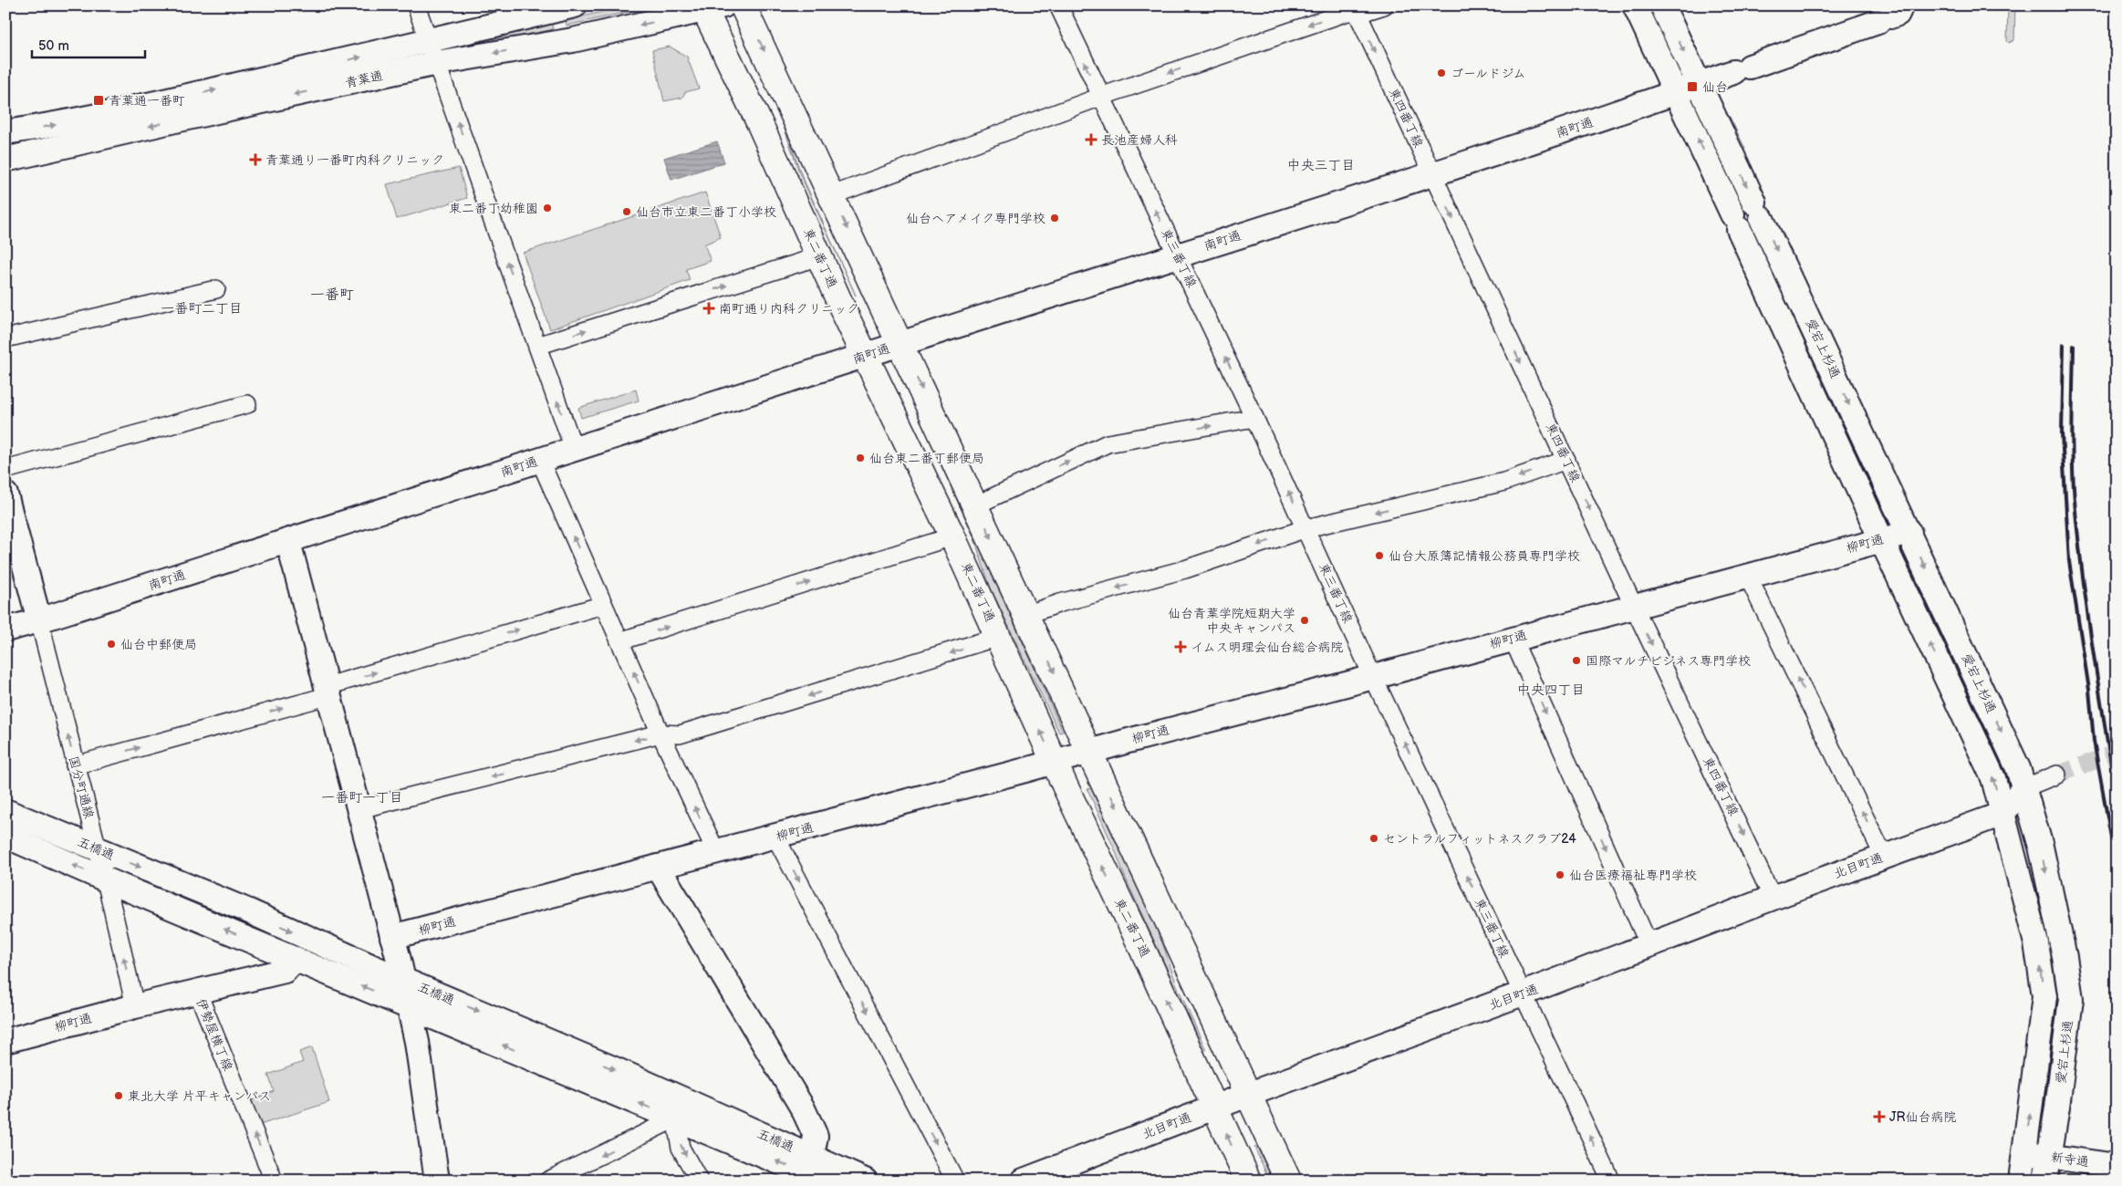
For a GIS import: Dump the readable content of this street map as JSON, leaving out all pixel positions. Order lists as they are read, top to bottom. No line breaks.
{"streets":{"highway":["東二番丁通"],"street":["青葉通","東四番丁線","南町通","東三番丁線","愛宕上杉通","柳町通","国分町通線","五橋通","北目町通","伊勢屋横丁線","新寺通"]},"crossings":[["青葉通","東二番丁通"],["東四番丁線","南町通"],["東四番丁線","柳町通"],["東四番丁線","北目町通"],["南町通","東二番丁通"],["南町通","東三番丁線"],["南町通","愛宕上杉通"],["南町通","国分町通線"],["東二番丁通","柳町通"],["東二番丁通","北目町通"],["東三番丁線","柳町通"],["東三番丁線","北目町通"],["愛宕上杉通","柳町通"],["愛宕上杉通","北目町通"],["愛宕上杉通","新寺通"],["柳町通","国分町通線"],["柳町通","五橋通"],["柳町通","伊勢屋横丁線"],["国分町通線","五橋通"]],"one_way":["東三番丁線","国分町通線","伊勢屋横丁線"],"districts":["中央三丁目","一番町","一番町二丁目","中央四丁目","一番町一丁目"],"places":{"other":["ゴールドジム","東二番丁幼稚園","仙台市立東二番丁小学校","仙台ヘアメイク専門学校","仙台東二番丁郵便局","仙台大原簿記情報公務員専門学校","仙台青葉学院短期大学 中央キャンパス","仙台中郵便局","国際マルチビジネス専門学校","セントラルフィットネスクラブ24","仙台医療福祉専門学校","東北大学 片平キャンパス"],"transit":["仙台","青葉通一番町"],"health":["長池産婦人科","青葉通り一番町内科クリニック","南町通り内科クリニック","イムス明理会仙台総合病院","JR仙台病院"]},"scale_bar":"50 m"}
